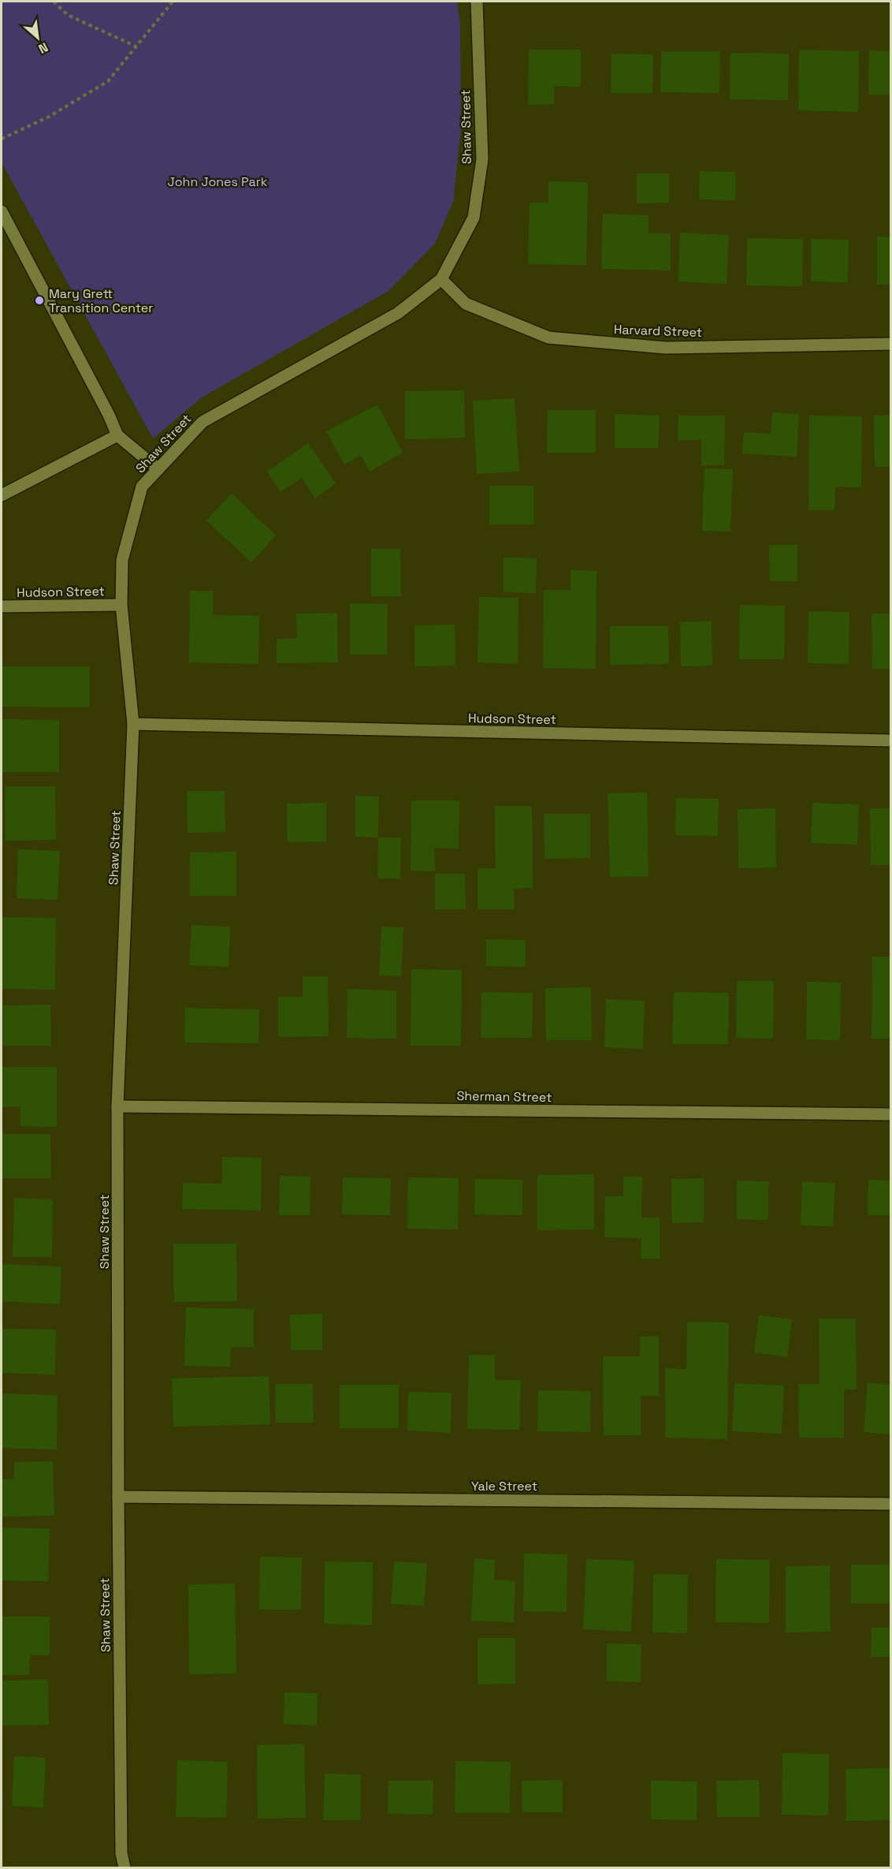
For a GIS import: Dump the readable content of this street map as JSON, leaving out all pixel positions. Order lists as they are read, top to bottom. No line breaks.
{"streets":{"street":["Shaw Street","Harvard Street","Hudson Street","Sherman Street","Yale Street"]},"crossings":[["Shaw Street","Harvard Street"],["Shaw Street","Hudson Street"],["Shaw Street","Sherman Street"],["Shaw Street","Yale Street"]],"parks":["John Jones Park"],"places":["Mary Grett Transition Center"],"north":"bottom right"}
